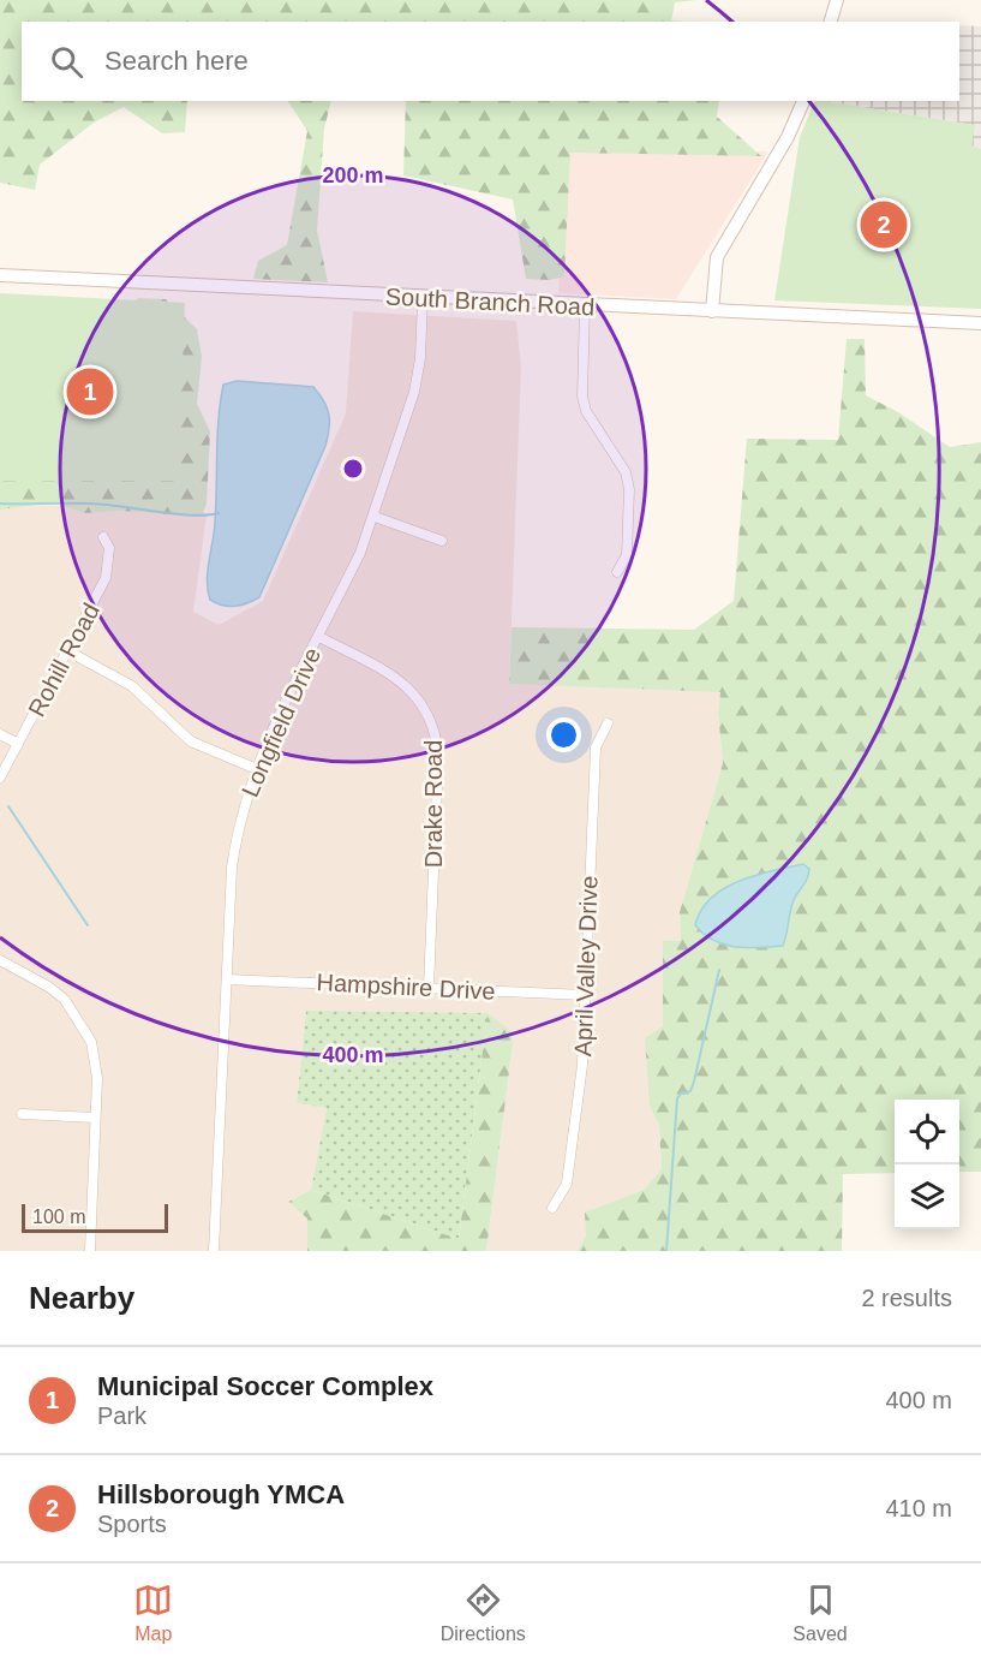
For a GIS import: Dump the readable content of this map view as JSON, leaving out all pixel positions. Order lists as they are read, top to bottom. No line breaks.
{"streets":{"street":["South Branch Road","Rohill Road","Longfield Drive","Drake Road","April Valley Drive","Hampshire Drive"]},"crossings":[["South Branch Road","Longfield Drive"],["Longfield Drive","Drake Road"],["Longfield Drive","Hampshire Drive"],["Drake Road","Hampshire Drive"],["April Valley Drive","Hampshire Drive"]],"scale_bar":"100 m","page":{"search":"Search here","pins":["2","1"],"scale":"100 m","heading":["Nearby","2 results"],"list":[{"mark":"1","name":"Municipal Soccer Complex","note":"Park","value":"400 m"},{"mark":"2","name":"Hillsborough YMCA","note":"Sports","value":"410 m"}],"nav":["Map","Directions","Saved"]},"rings":["200 m","400 m"]}
